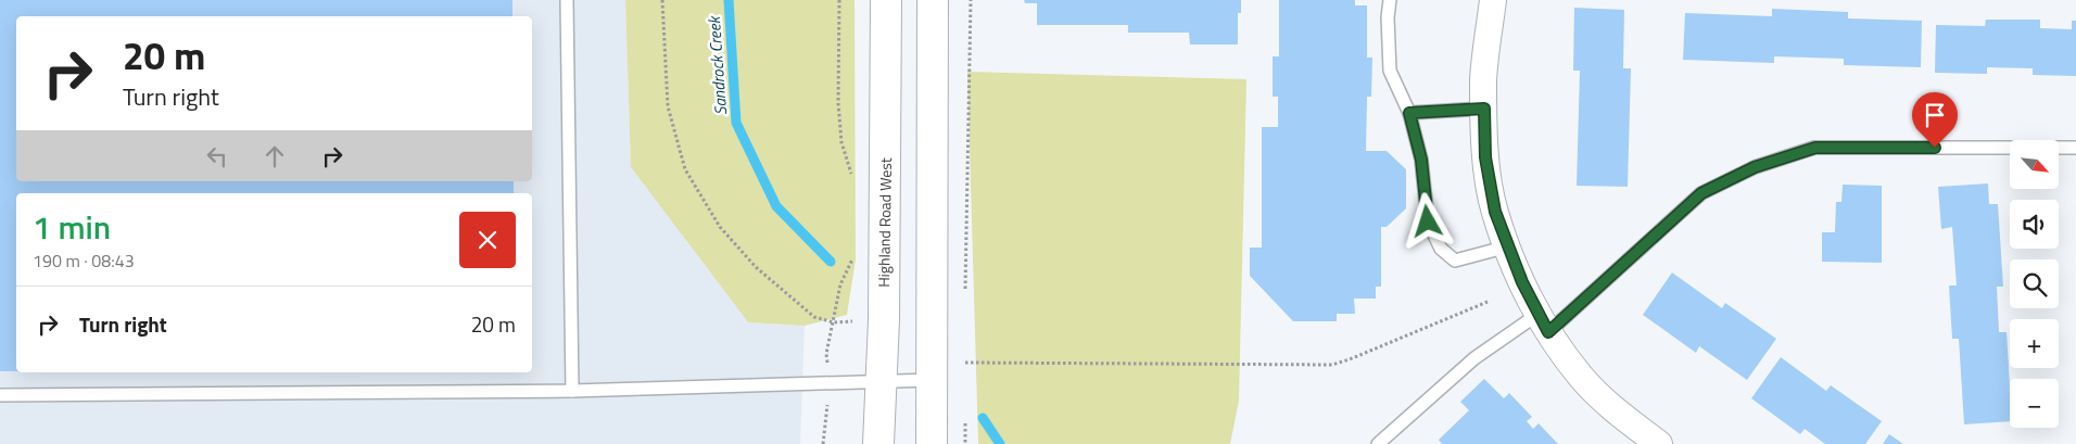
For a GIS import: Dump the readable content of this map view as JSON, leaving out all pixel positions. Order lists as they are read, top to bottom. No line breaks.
{"streets":{"main road":["Highland Road West"]},"water":["Sandrock Creek"],"north":"bottom right","page":{"turn":["20 m","Turn right"],"map_buttons":["+","−"],"heading":["1 min","190 m · 08:43"],"list":[{"name":"Turn right","value":"20 m"}]}}
